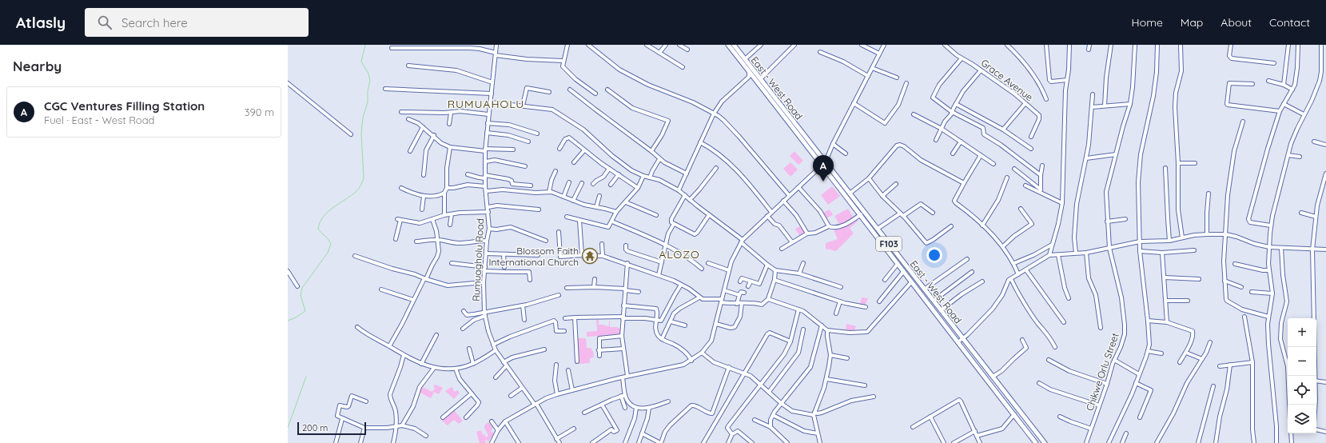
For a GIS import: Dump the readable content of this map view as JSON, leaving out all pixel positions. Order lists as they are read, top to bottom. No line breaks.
{"streets":{"main road":["East - West Road","F103"],"street":["Grace Avenue","Rumuagholu Road","Chikwe Orlu Street"]},"districts":["RUMUAHOLU","ALOZO"],"places":{"temple":["Blossom Faith International Church"]},"scale_bar":"200 m","page":{"header":"Atlasly","search":"Search here","nav":["Home","Map","About","Contact"],"heading":"Nearby","list":[{"mark":"A","name":"CGC Ventures Filling Station","note":"Fuel · East - West Road","value":"390 m"}],"pins":"A","map_buttons":["+","−"],"scale":"200 m"}}
